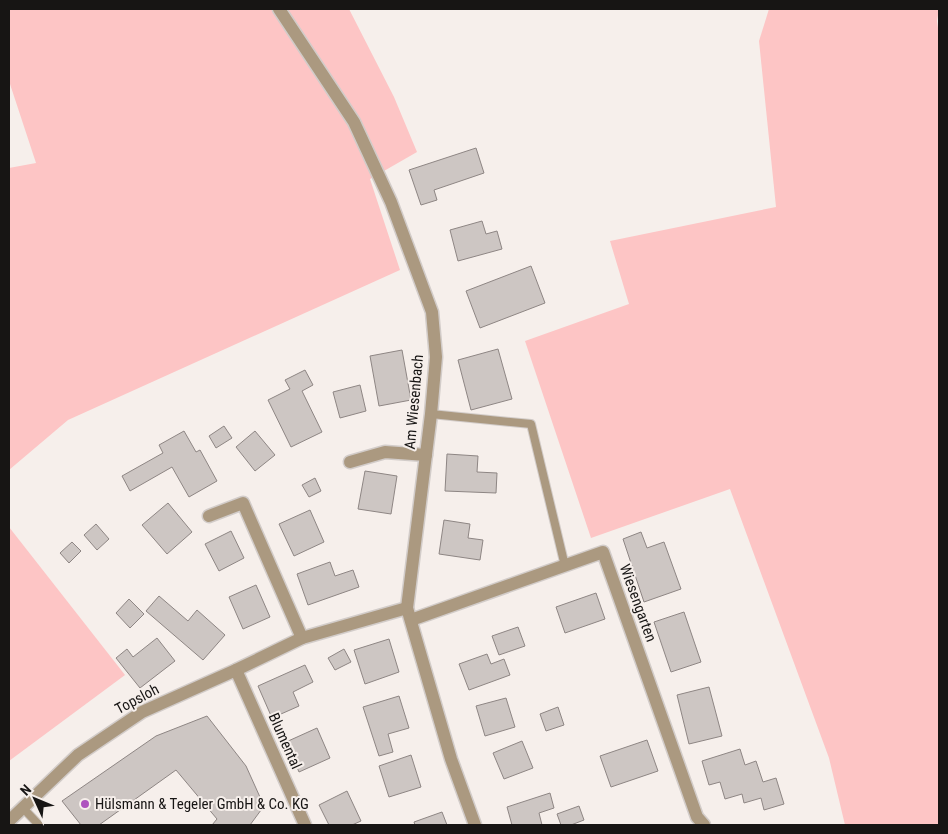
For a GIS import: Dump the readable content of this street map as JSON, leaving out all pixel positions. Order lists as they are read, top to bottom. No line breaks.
{"streets":{"street":["Am Wiesenbach","Wiesengarten","Topsloh","Blumental"]},"crossings":[["Am Wiesenbach","Wiesengarten"],["Am Wiesenbach","Topsloh"],["Wiesengarten","Topsloh"],["Topsloh","Blumental"]],"places":["Hülsmann & Tegeler GmbH & Co. KG"],"north":"top left"}
